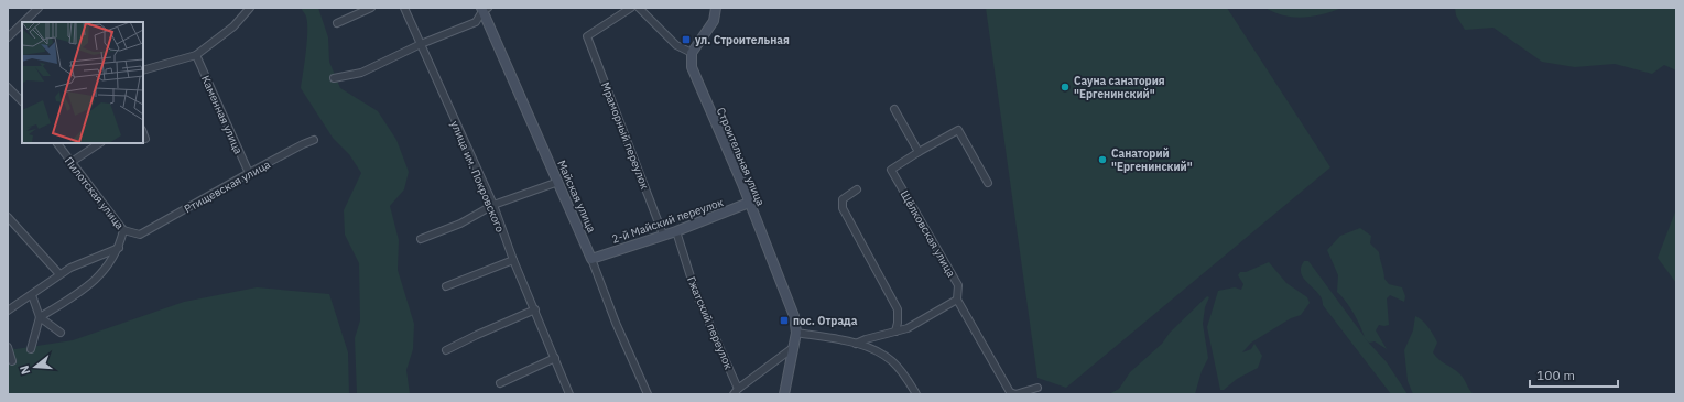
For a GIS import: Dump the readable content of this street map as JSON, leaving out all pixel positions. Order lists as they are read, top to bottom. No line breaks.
{"streets":{"street":["Каменная улица","Мраморный переулок","Строительная улица","улица им. Покровского","Ртищевская улица","Пилотская улица","Майская улица","2-й Майский переулок","Щёлковская улица","Гжатский переулок"]},"crossings":[["Каменная улица","Ртищевская улица"],["Мраморный переулок","2-й Майский переулок"],["Строительная улица","2-й Майский переулок"],["Ртищевская улица","Пилотская улица"],["Майская улица","2-й Майский переулок"],["2-й Майский переулок","Гжатский переулок"]],"places":{"transit":["ул. Строительная","пос. Отрада"],"other":["Сауна санатория \"Ергенинский\"","Санаторий \"Ергенинский\""]},"scale_bar":"100 m","north":"left"}
